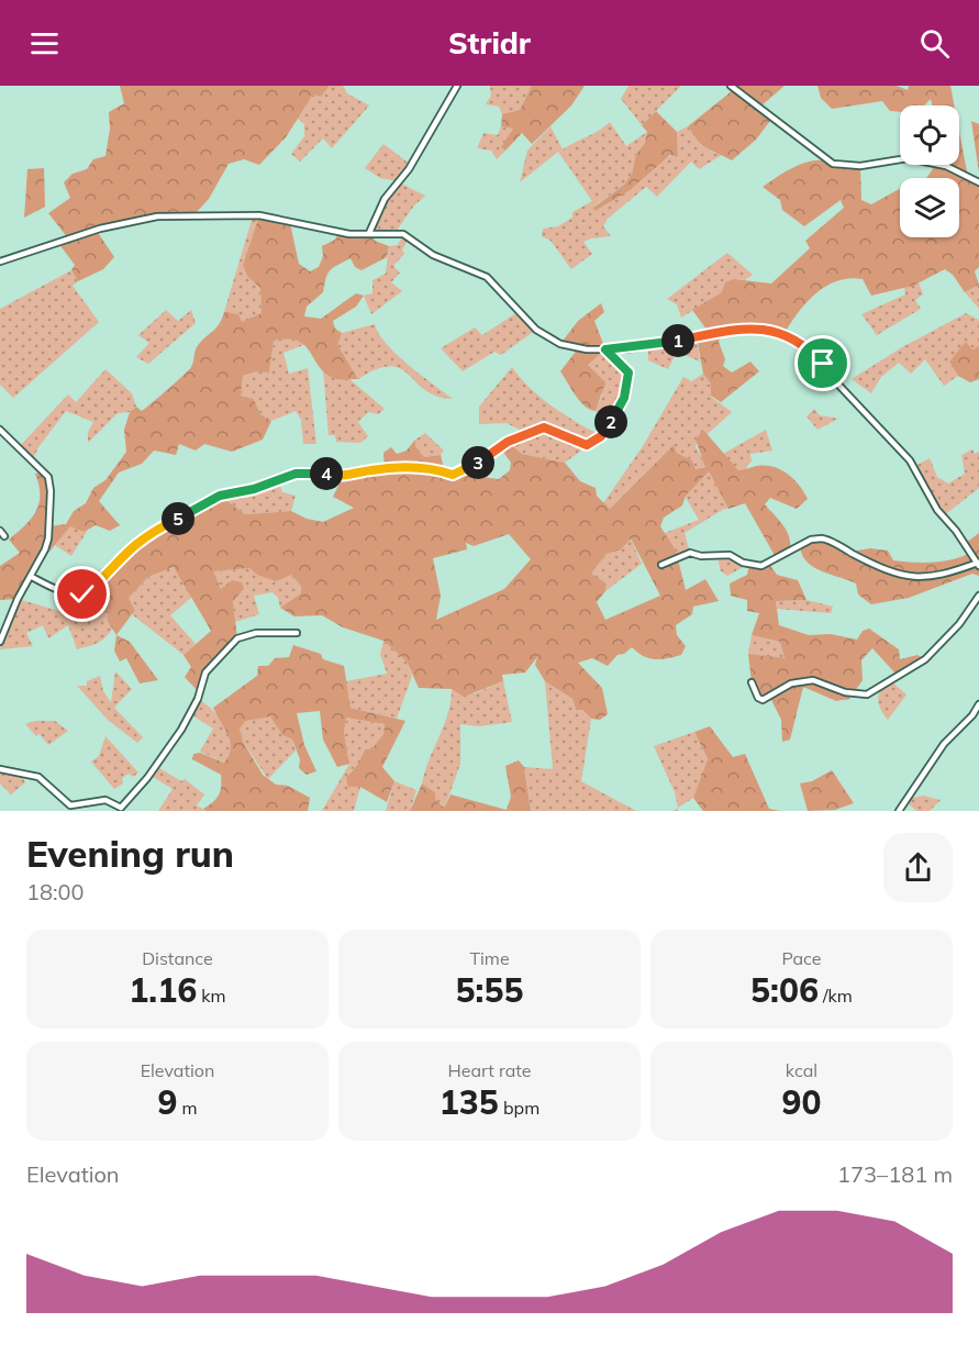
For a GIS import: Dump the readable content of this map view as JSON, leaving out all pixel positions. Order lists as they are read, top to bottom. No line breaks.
{"page":{"header":"Stridr","pins":["1","2","3","4","5"],"heading":["Evening run","18:00"],"stats":[["Distance","1.16 km"],["Time","5:55"],["Pace","5:06 /km"],["Elevation","9 m"],["Heart rate","135 bpm"],["kcal","90"]],"chart":["Elevation","173–181 m"]}}
